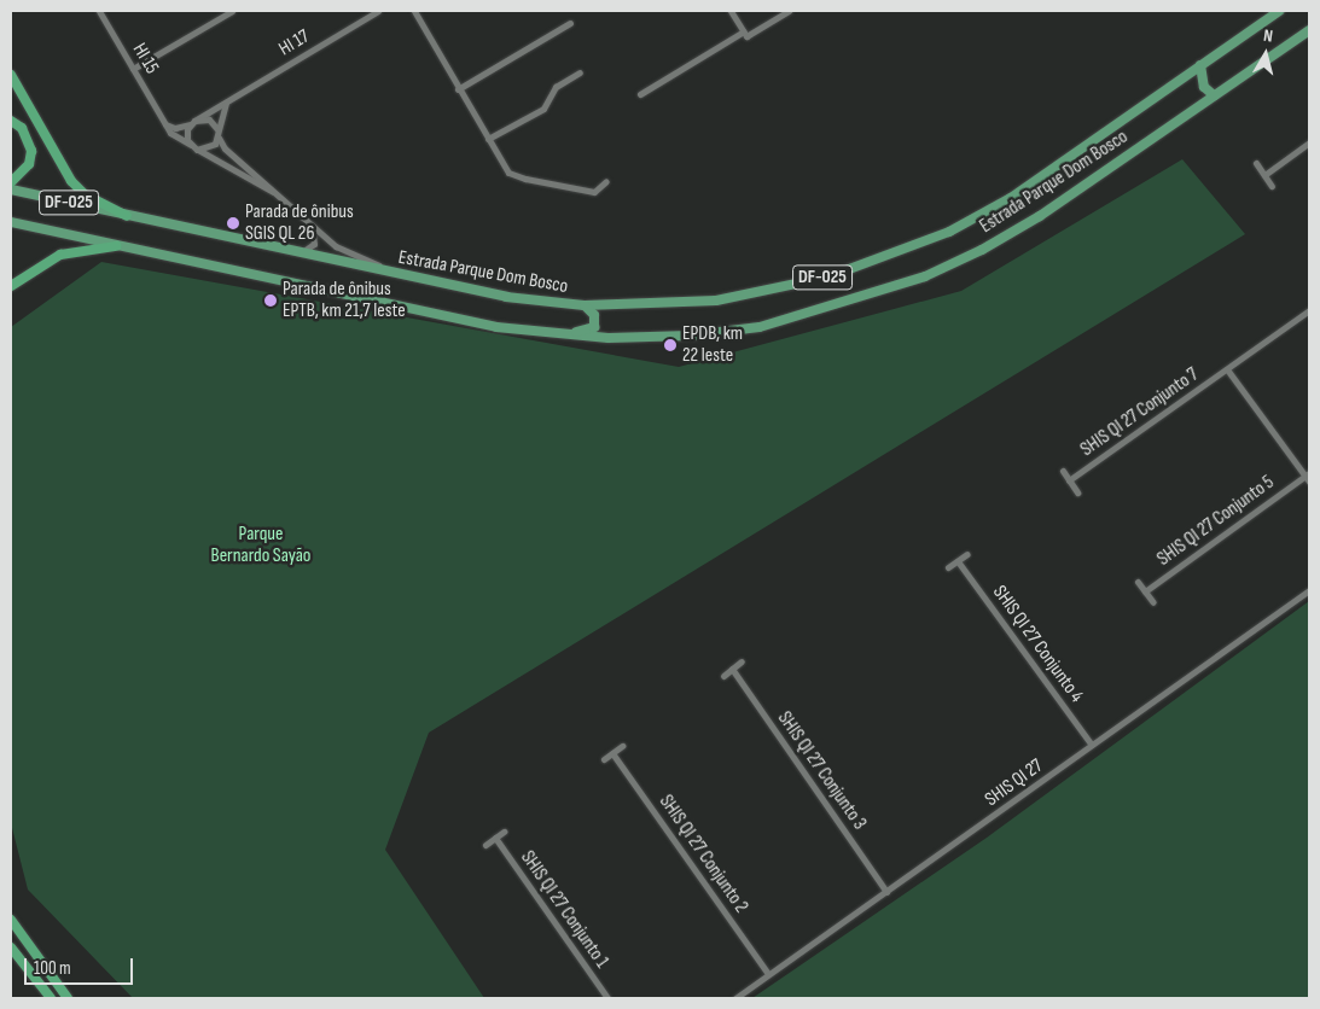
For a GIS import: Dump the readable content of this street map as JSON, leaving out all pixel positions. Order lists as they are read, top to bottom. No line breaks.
{"streets":{"main road":["Estrada Parque Dom Bosco","DF-025"],"street":["HI 17","HI 15","SHIS QI 27 Conjunto 7","SHIS QI 27 Conjunto 5","SHIS QI 27 Conjunto 4","SHIS QI 27 Conjunto 3","SHIS QI 27","SHIS QI 27 Conjunto 2","SHIS QI 27 Conjunto 1"]},"crossings":[["HI 17","HI 15"],["SHIS QI 27 Conjunto 4","SHIS QI 27"],["SHIS QI 27 Conjunto 3","SHIS QI 27"],["SHIS QI 27","SHIS QI 27 Conjunto 2"]],"parks":["Parque Bernardo Sayão"],"places":["Parada de ônibus SGIS QL 26","Parada de ônibus EPTB, km 21,7 leste","EPDB, km 22 leste"],"scale_bar":"100 m","north":"top"}
